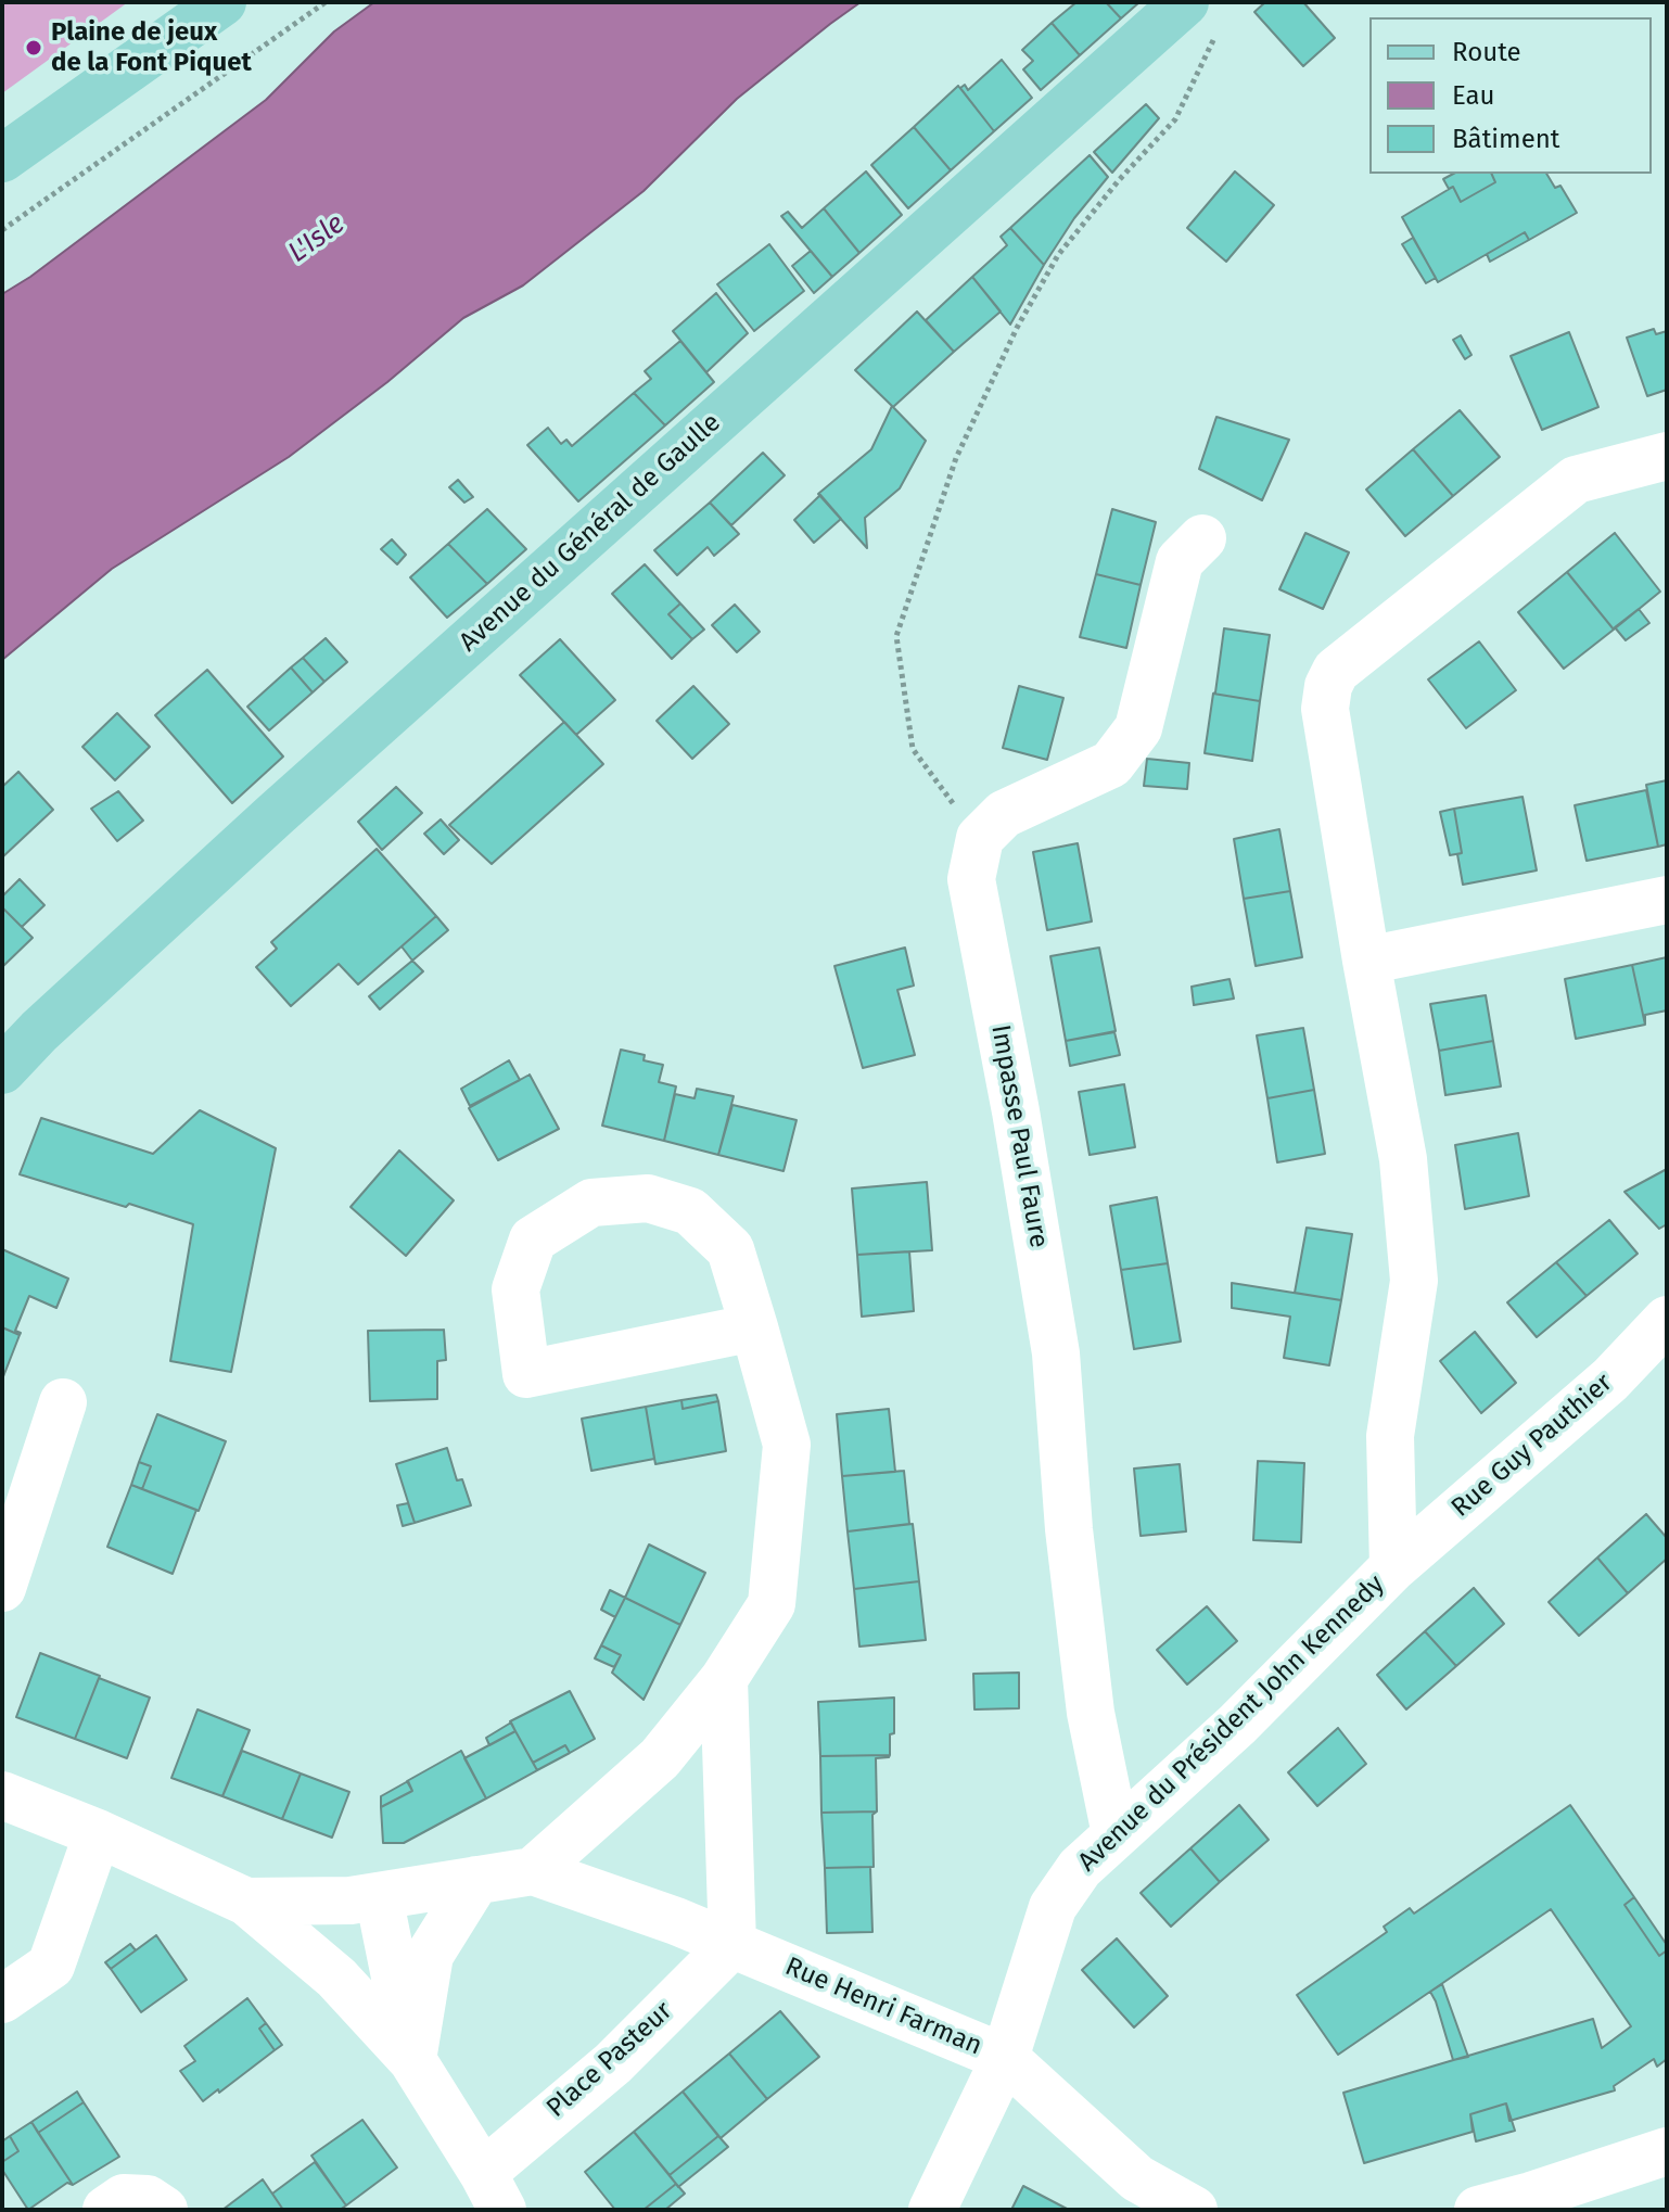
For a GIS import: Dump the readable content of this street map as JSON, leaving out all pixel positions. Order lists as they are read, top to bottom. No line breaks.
{"streets":{"main road":["Avenue du Général de Gaulle"],"street":["Impasse Paul Faure","Rue Guy Pauthier","Avenue du Président John Kennedy","Rue Henri Farman","Place Pasteur"]},"crossings":[["Impasse Paul Faure","Avenue du Président John Kennedy"],["Rue Guy Pauthier","Avenue du Président John Kennedy"],["Avenue du Président John Kennedy","Rue Henri Farman"],["Rue Henri Farman","Place Pasteur"]],"water":["L'Isle"],"places":["Plaine de jeux de la Font Piquet"],"legend":["Route","Eau","Bâtiment"]}
